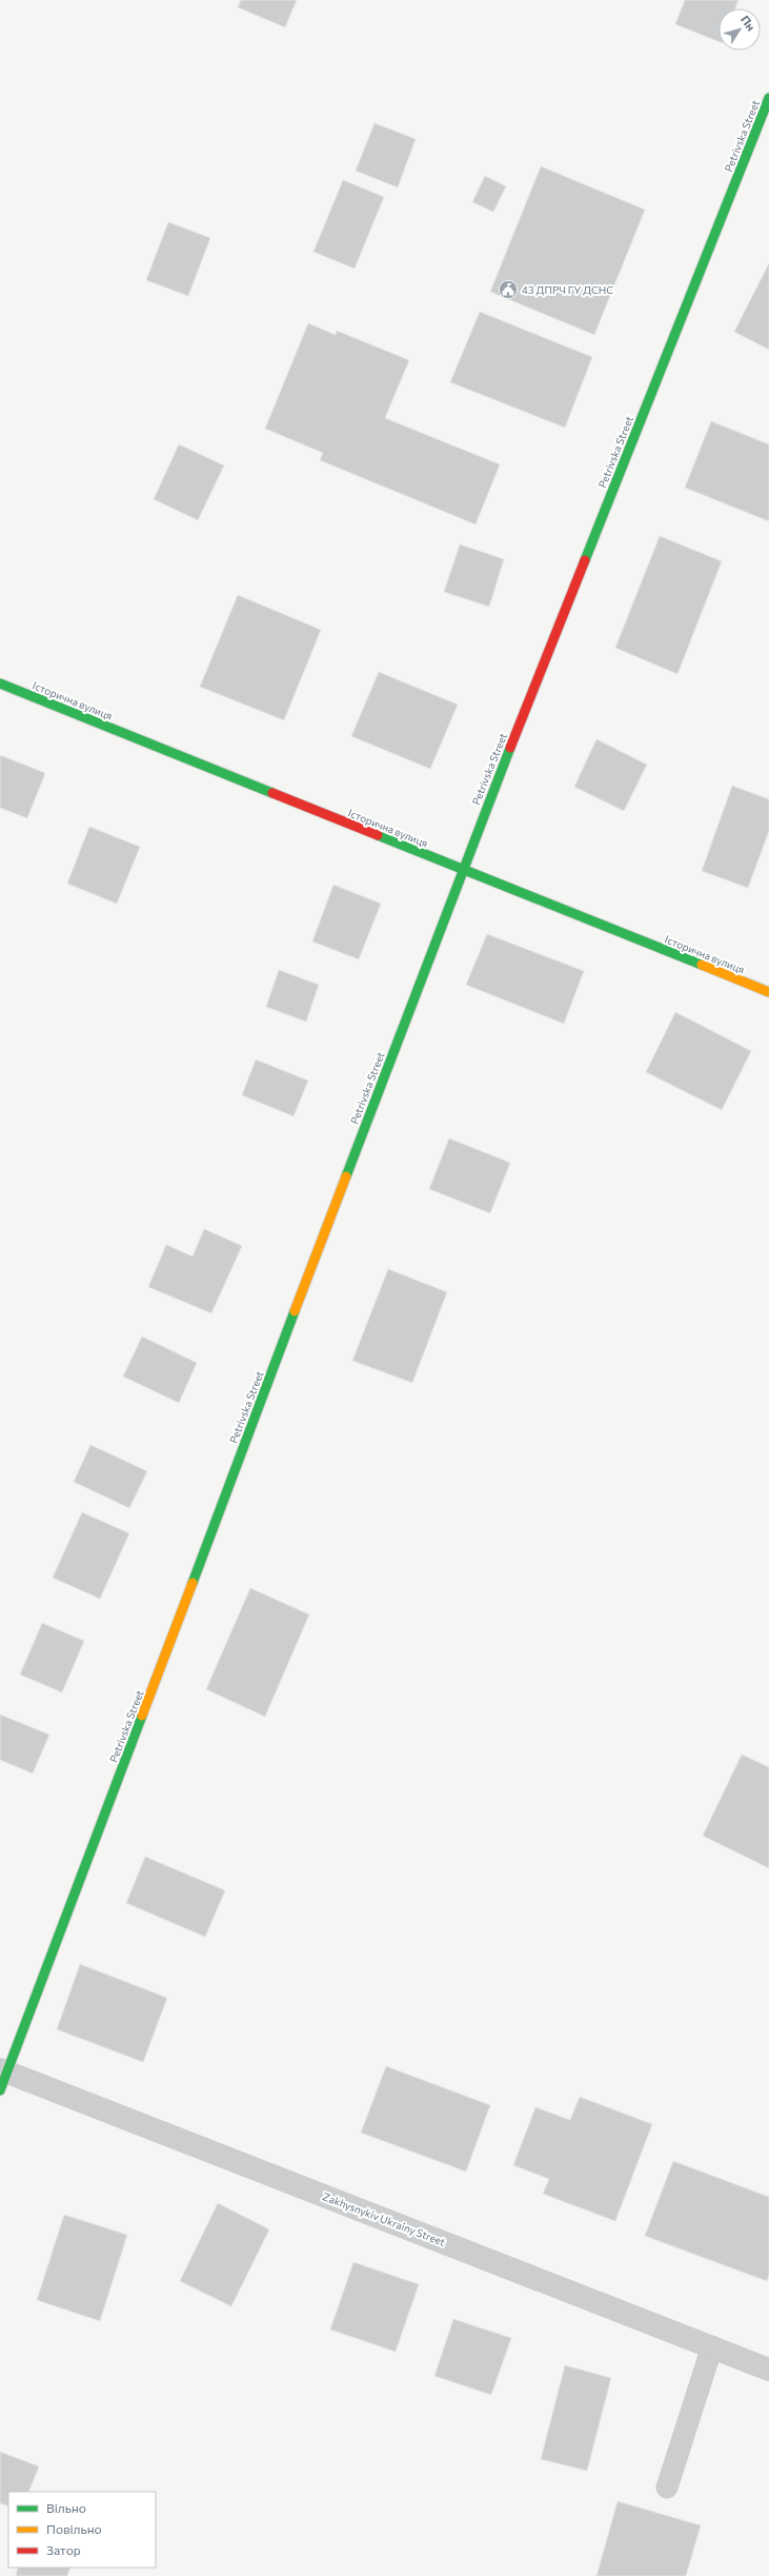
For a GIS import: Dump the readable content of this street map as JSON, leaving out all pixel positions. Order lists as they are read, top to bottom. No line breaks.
{"streets":{"street":["Petrivska Street","Історична вулиця","Zakhysnykiv Ukrainy Street"]},"crossings":[["Petrivska Street","Історична вулиця"],["Petrivska Street","Zakhysnykiv Ukrainy Street"]],"places":{"public building":["43 ДПРЧ ГУ ДСНС"]},"legend":["Вільно","Повільно","Затор"],"north":"top right"}
